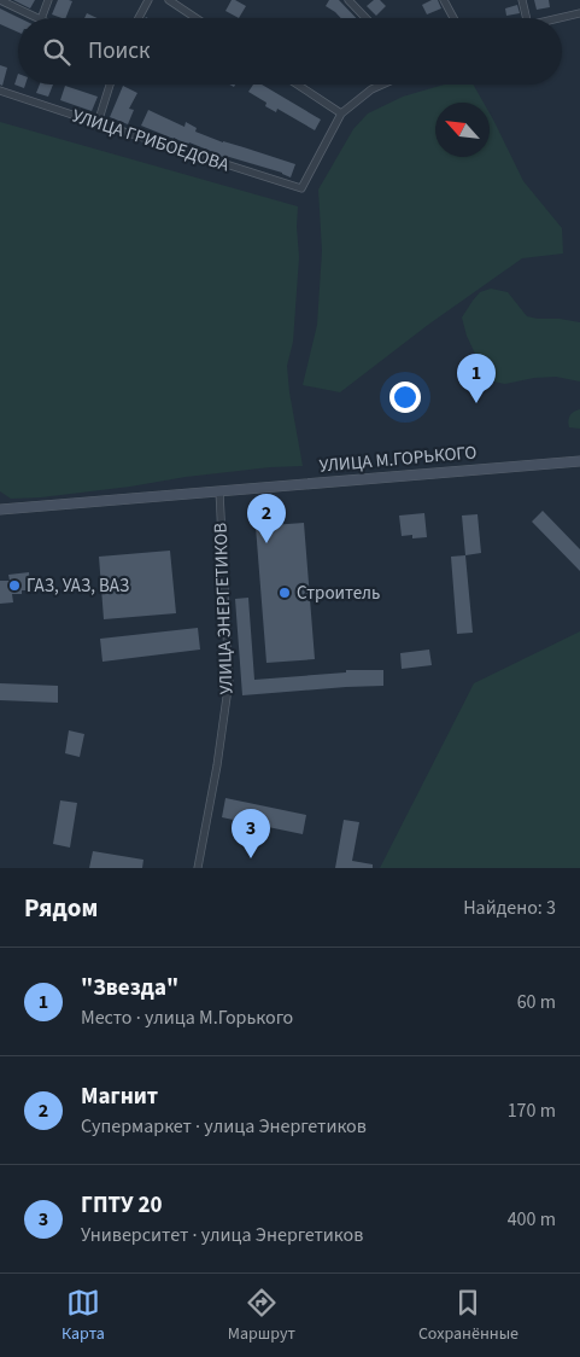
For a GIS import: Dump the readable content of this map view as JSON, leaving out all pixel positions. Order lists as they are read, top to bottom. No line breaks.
{"streets":{"main road":["УЛИЦА М.ГОРЬКОГО"],"street":["УЛИЦА ГРИБОЕДОВА","УЛИЦА ЭНЕРГЕТИКОВ"]},"crossings":[["УЛИЦА М.ГОРЬКОГО","УЛИЦА ЭНЕРГЕТИКОВ"]],"places":["ГАЗ, УАЗ, ВАЗ","Строитель"],"north":"top left","page":{"search":"Поиск","pins":["1","2","3"],"heading":["Рядом","Найдено: 3"],"list":[{"mark":"1","name":"\"Звезда\"","note":"Место · улица М.Горького","value":"60 m"},{"mark":"2","name":"Магнит","note":"Супермаркет · улица Энергетиков","value":"170 m"},{"mark":"3","name":"ГПТУ 20","note":"Университет · улица Энергетиков","value":"400 m"}],"nav":["Карта","Маршрут","Сохранённые"]}}
